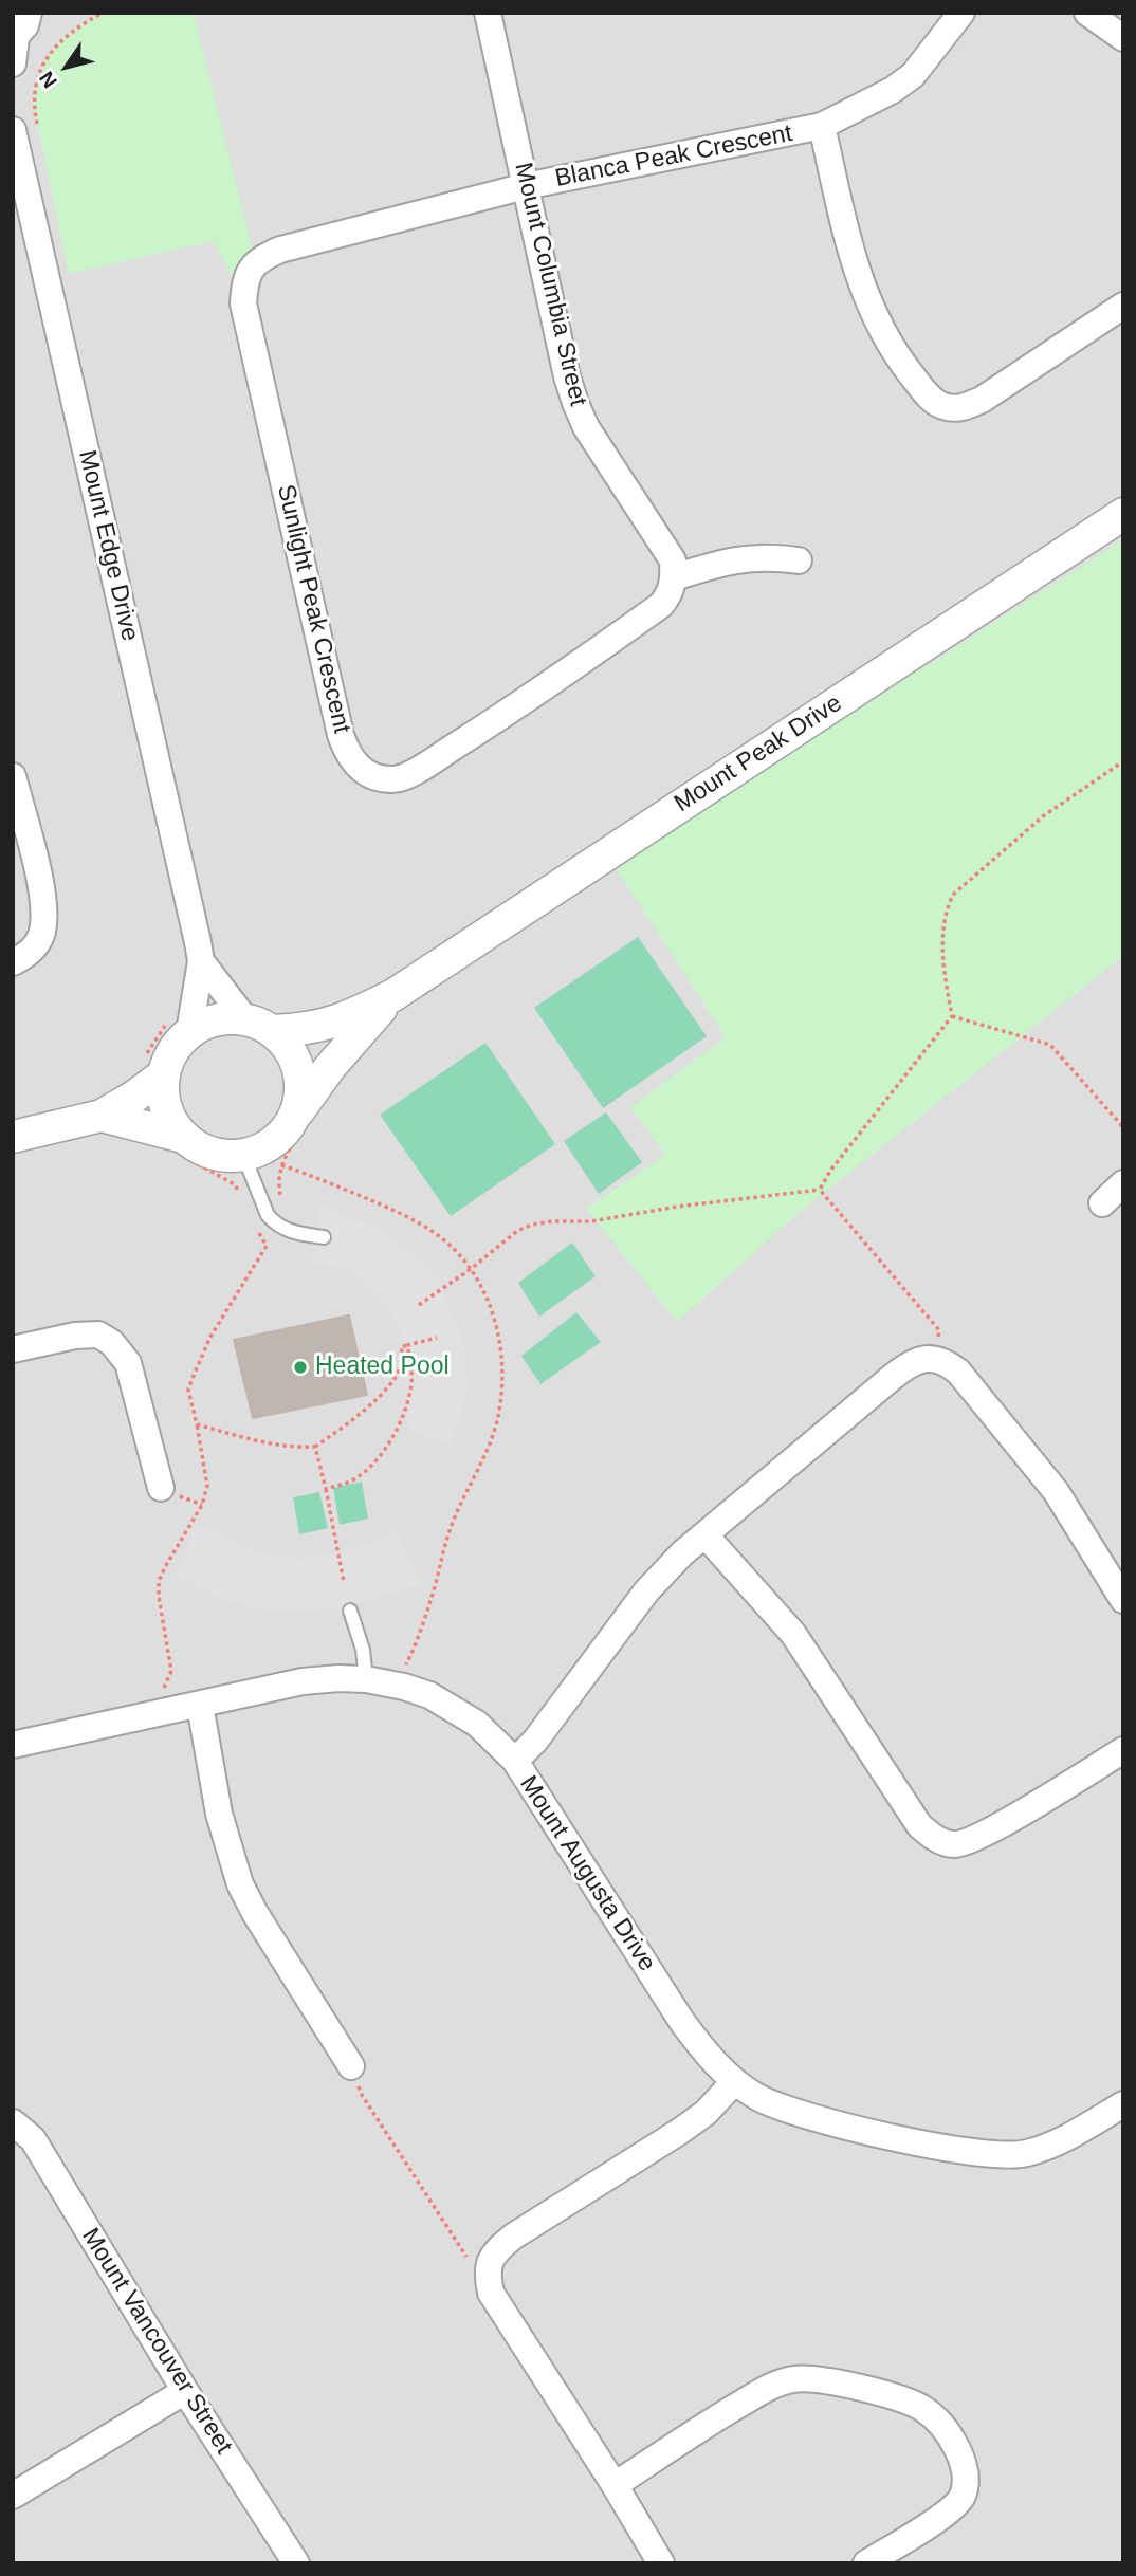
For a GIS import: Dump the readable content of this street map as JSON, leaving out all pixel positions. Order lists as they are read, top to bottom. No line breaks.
{"streets":{"street":["Blanca Peak Crescent","Mount Columbia Street","Mount Edge Drive","Sunlight Peak Crescent","Mount Peak Drive","Mount Augusta Drive","Mount Vancouver Street"]},"crossings":[["Blanca Peak Crescent","Mount Columbia Street"],["Blanca Peak Crescent","Sunlight Peak Crescent"],["Mount Columbia Street","Sunlight Peak Crescent"],["Mount Edge Drive","Mount Peak Drive"]],"places":["Heated Pool"],"north":"bottom left"}
